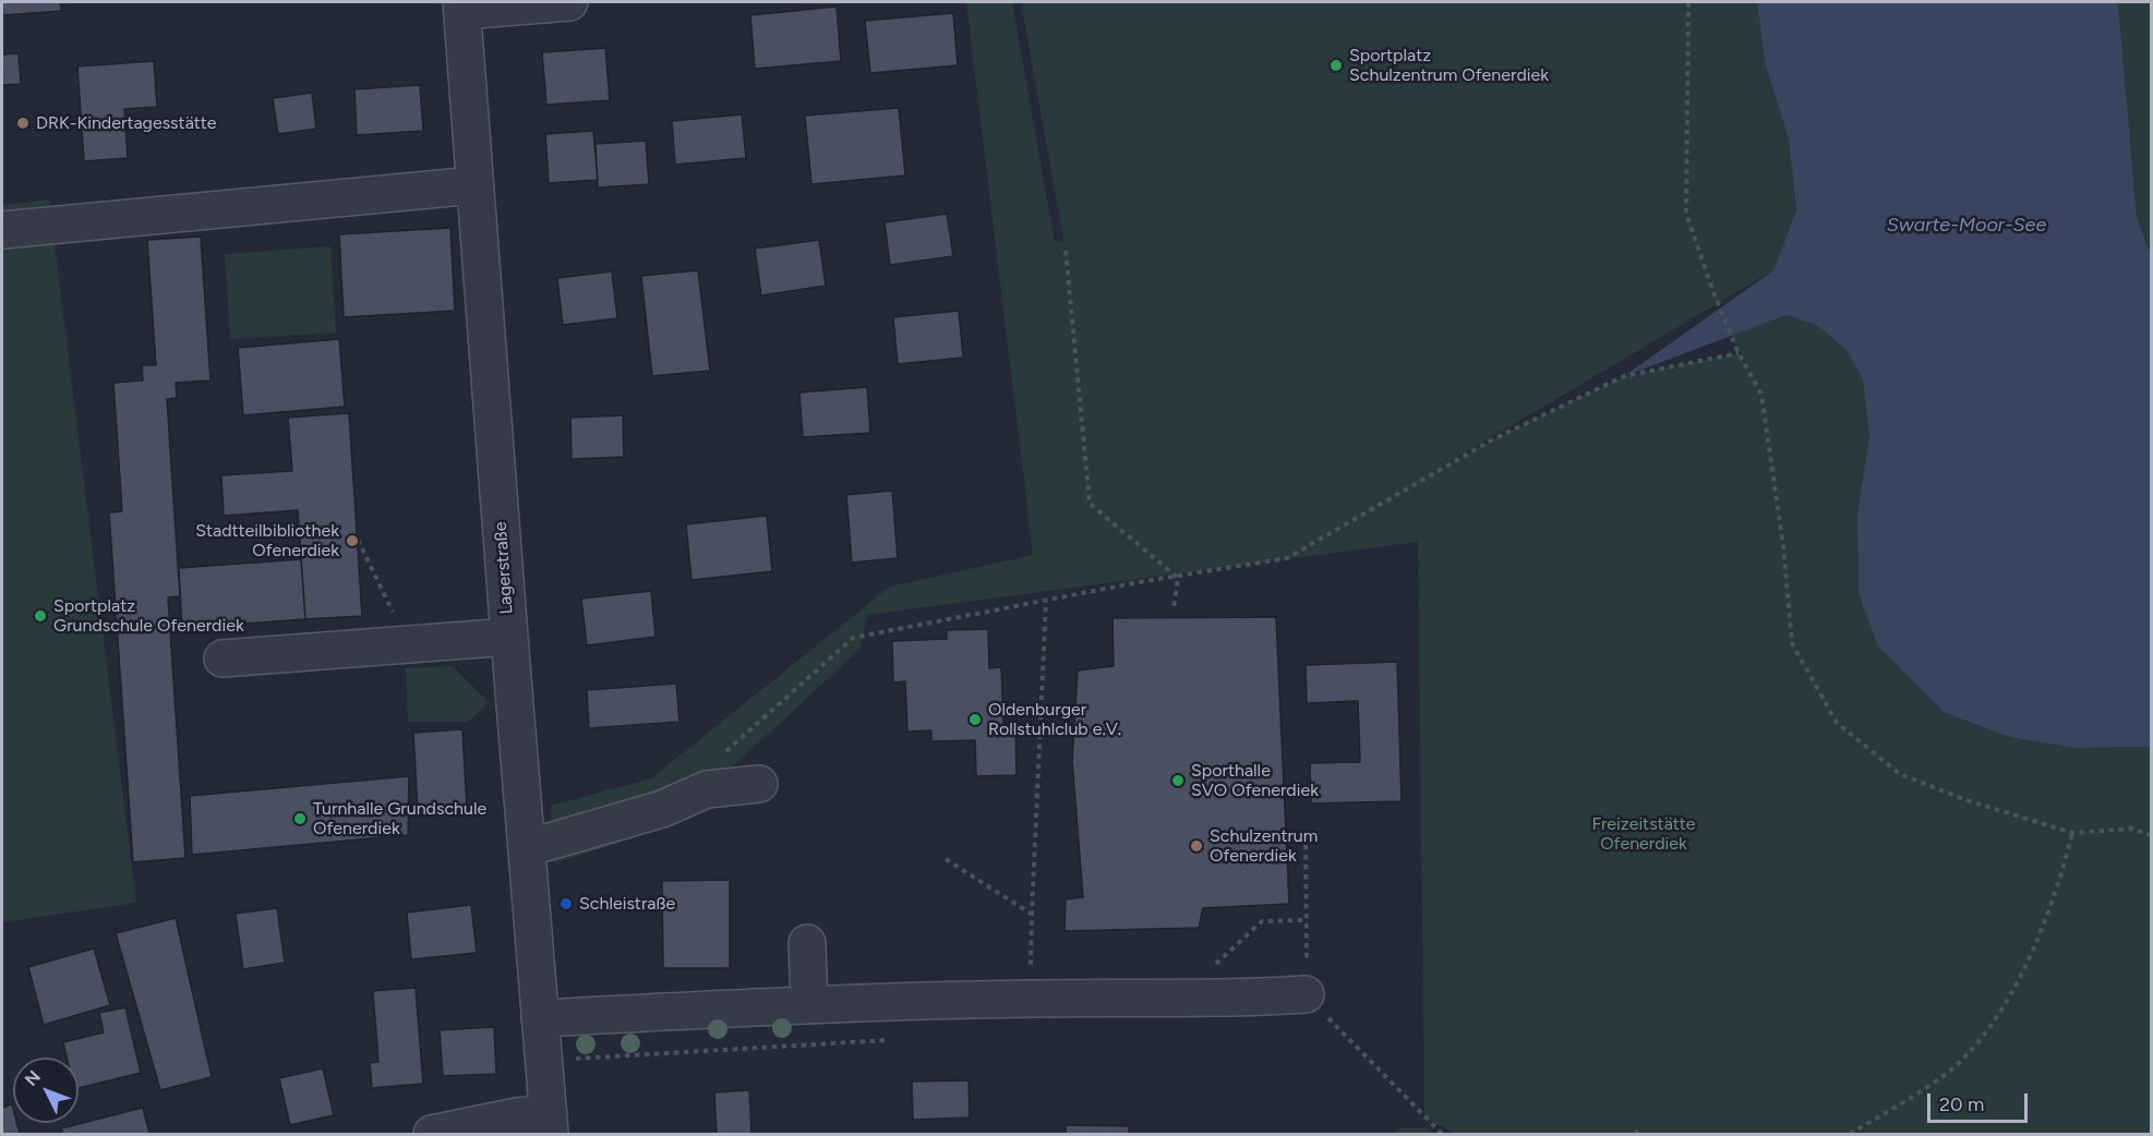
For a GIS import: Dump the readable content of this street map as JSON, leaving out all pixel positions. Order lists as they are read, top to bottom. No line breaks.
{"streets":{"street":["Lagerstraße"]},"water":["Swarte-Moor-See"],"parks":["Freizeitstätte Ofenerdiek"],"places":["Sportplatz Schulzentrum Ofenerdiek","DRK-Kindertagesstätte","Stadtteilbibliothek Ofenerdiek","Sportplatz Grundschule Ofenerdiek","Oldenburger Rollstuhlclub e.V.","Sporthalle SVO Ofenerdiek","Turnhalle Grundschule Ofenerdiek","Schulzentrum Ofenerdiek","Schleistraße"],"scale_bar":"20 m","north":"top left"}
